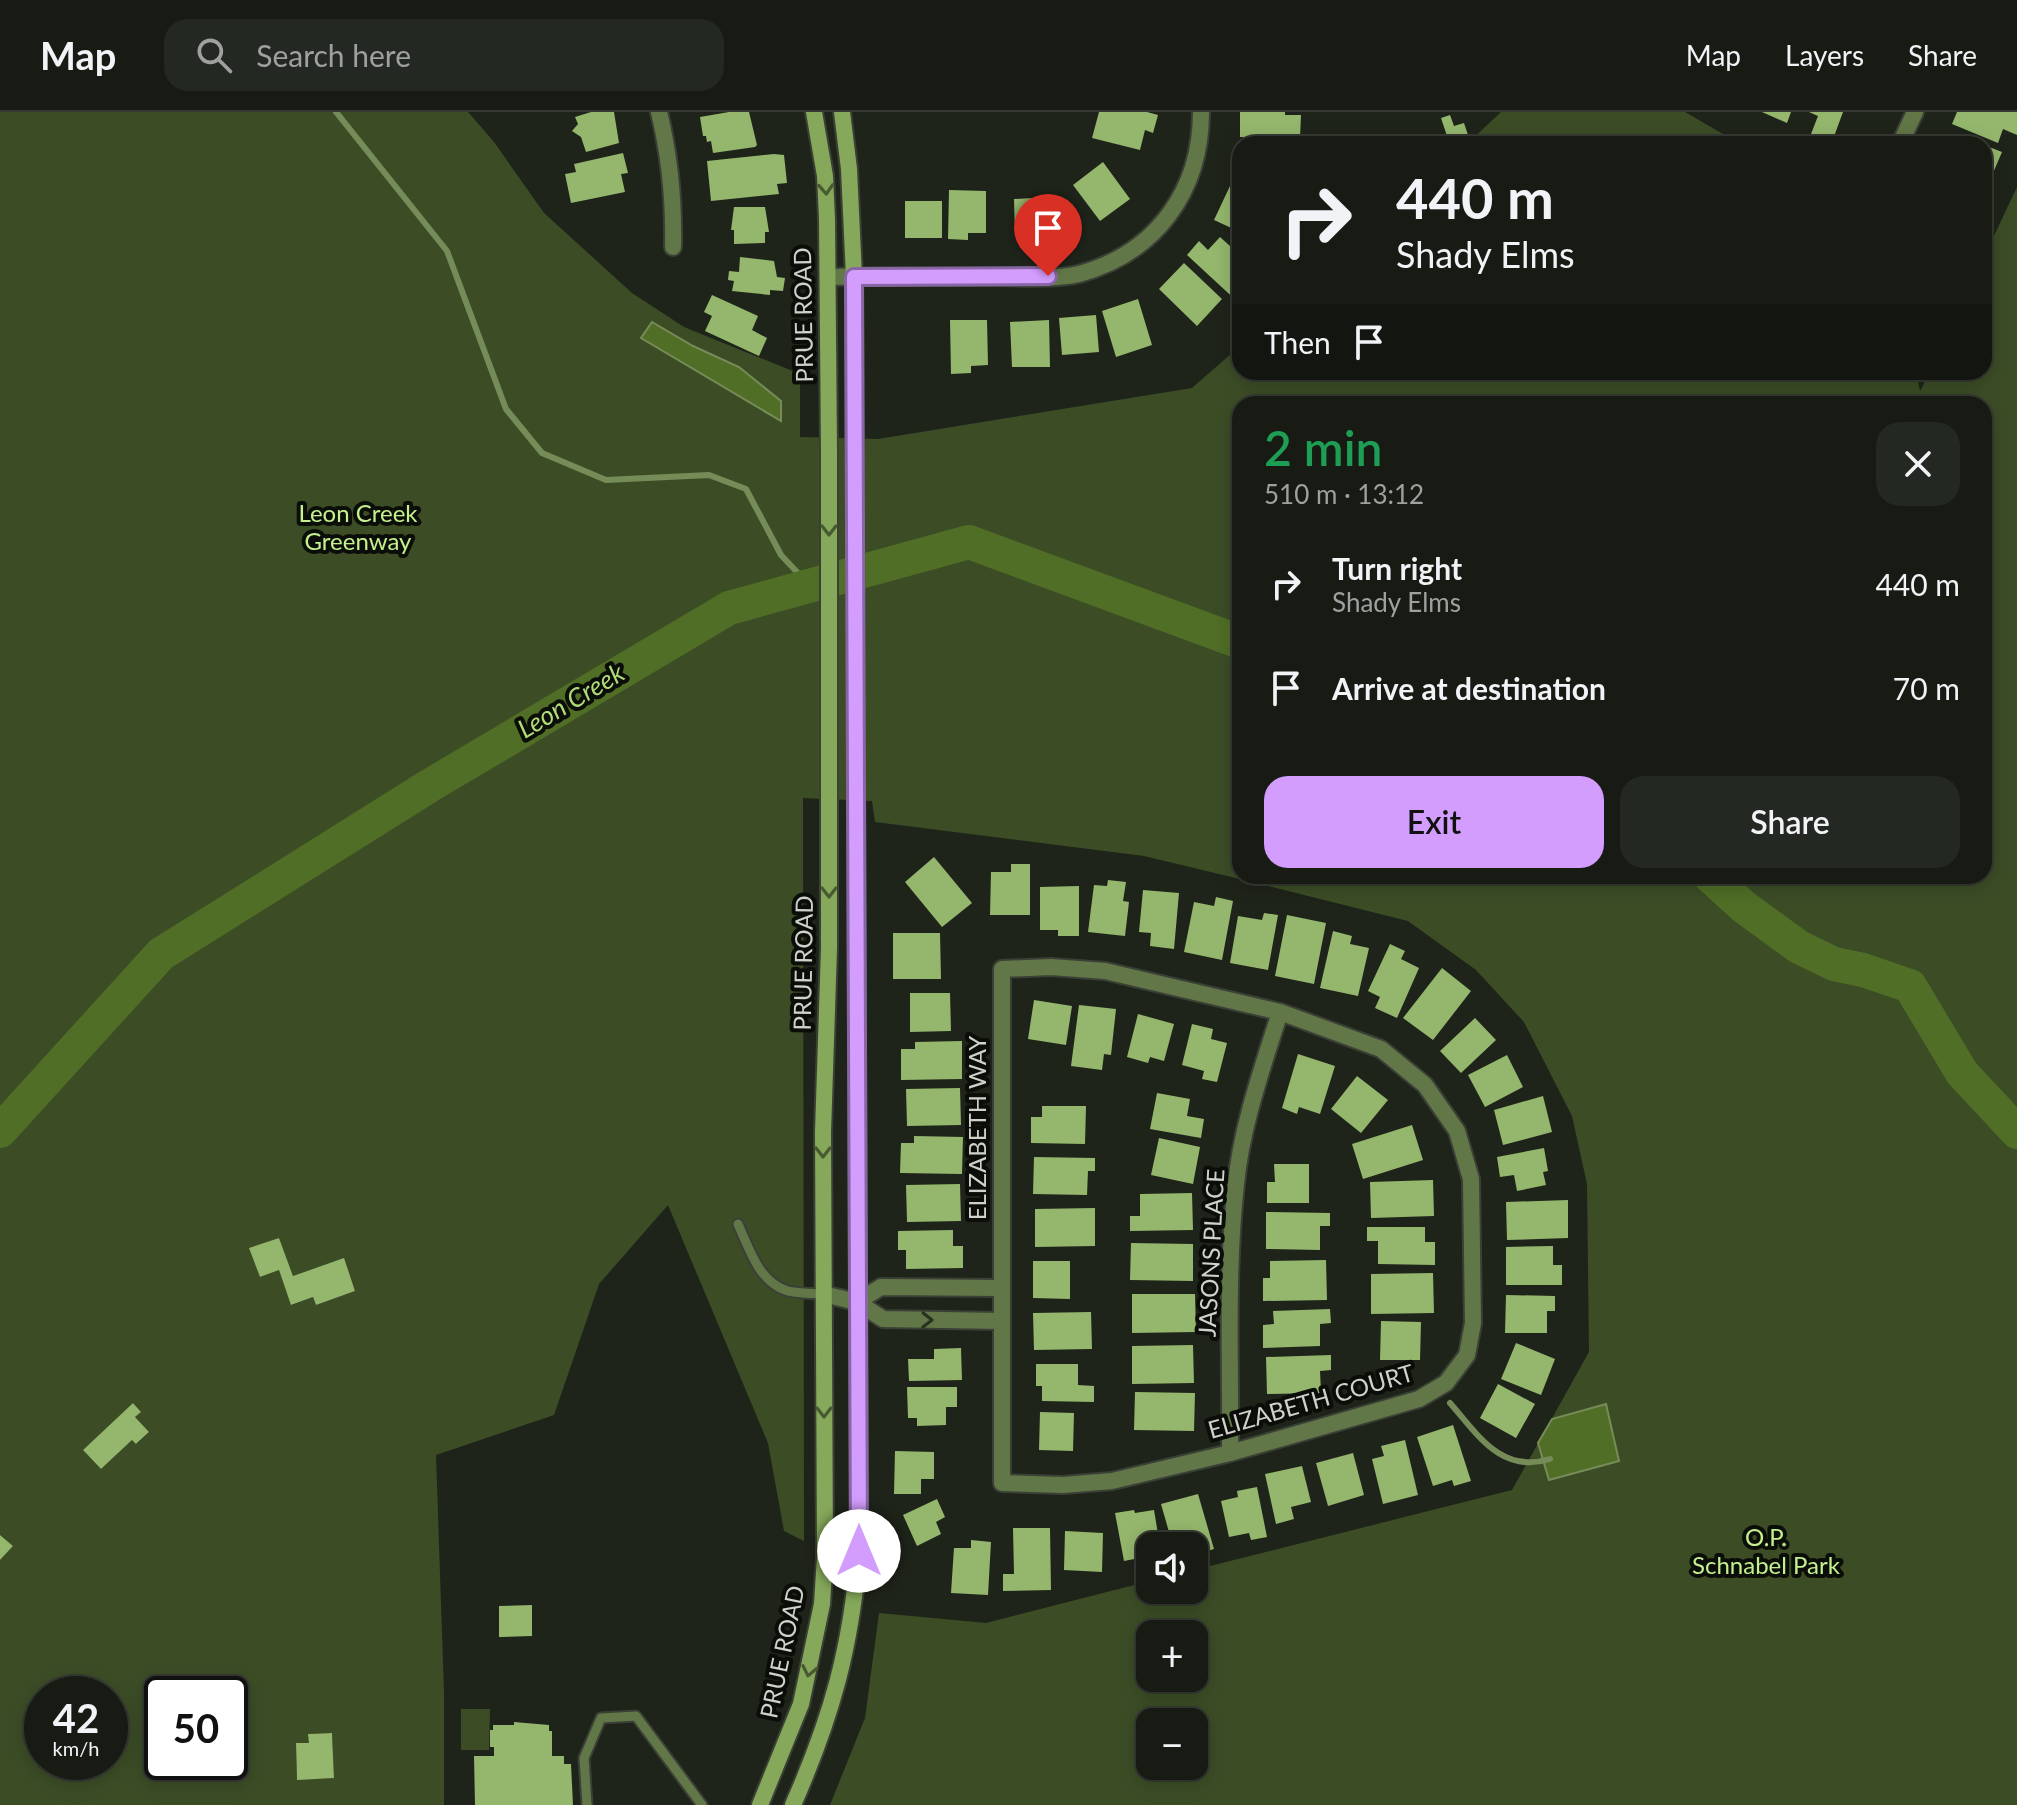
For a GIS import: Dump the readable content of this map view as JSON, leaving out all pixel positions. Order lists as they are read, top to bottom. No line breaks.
{"streets":{"main road":["PRUE ROAD"],"street":["ELIZABETH WAY","JASONS PLACE","ELIZABETH COURT"]},"crossings":[["ELIZABETH WAY","ELIZABETH COURT"],["JASONS PLACE","ELIZABETH COURT"]],"water":["Leon Creek"],"parks":["Leon Creek Greenway","O.P. Schnabel Park"],"page":{"header":"Map","search":"Search here","nav":["Map","Layers","Share"],"turn":["440 m","Shady Elms"],"then":"Then","heading":["2 min","510 m · 13:12"],"list":[{"name":"Turn right","note":"Shady Elms","value":"440 m"},{"name":"Arrive at destination","value":"70 m"}],"buttons":["Exit","Share"],"map_buttons":["+","−"],"speed":"42 km/h","limit":"50"}}
